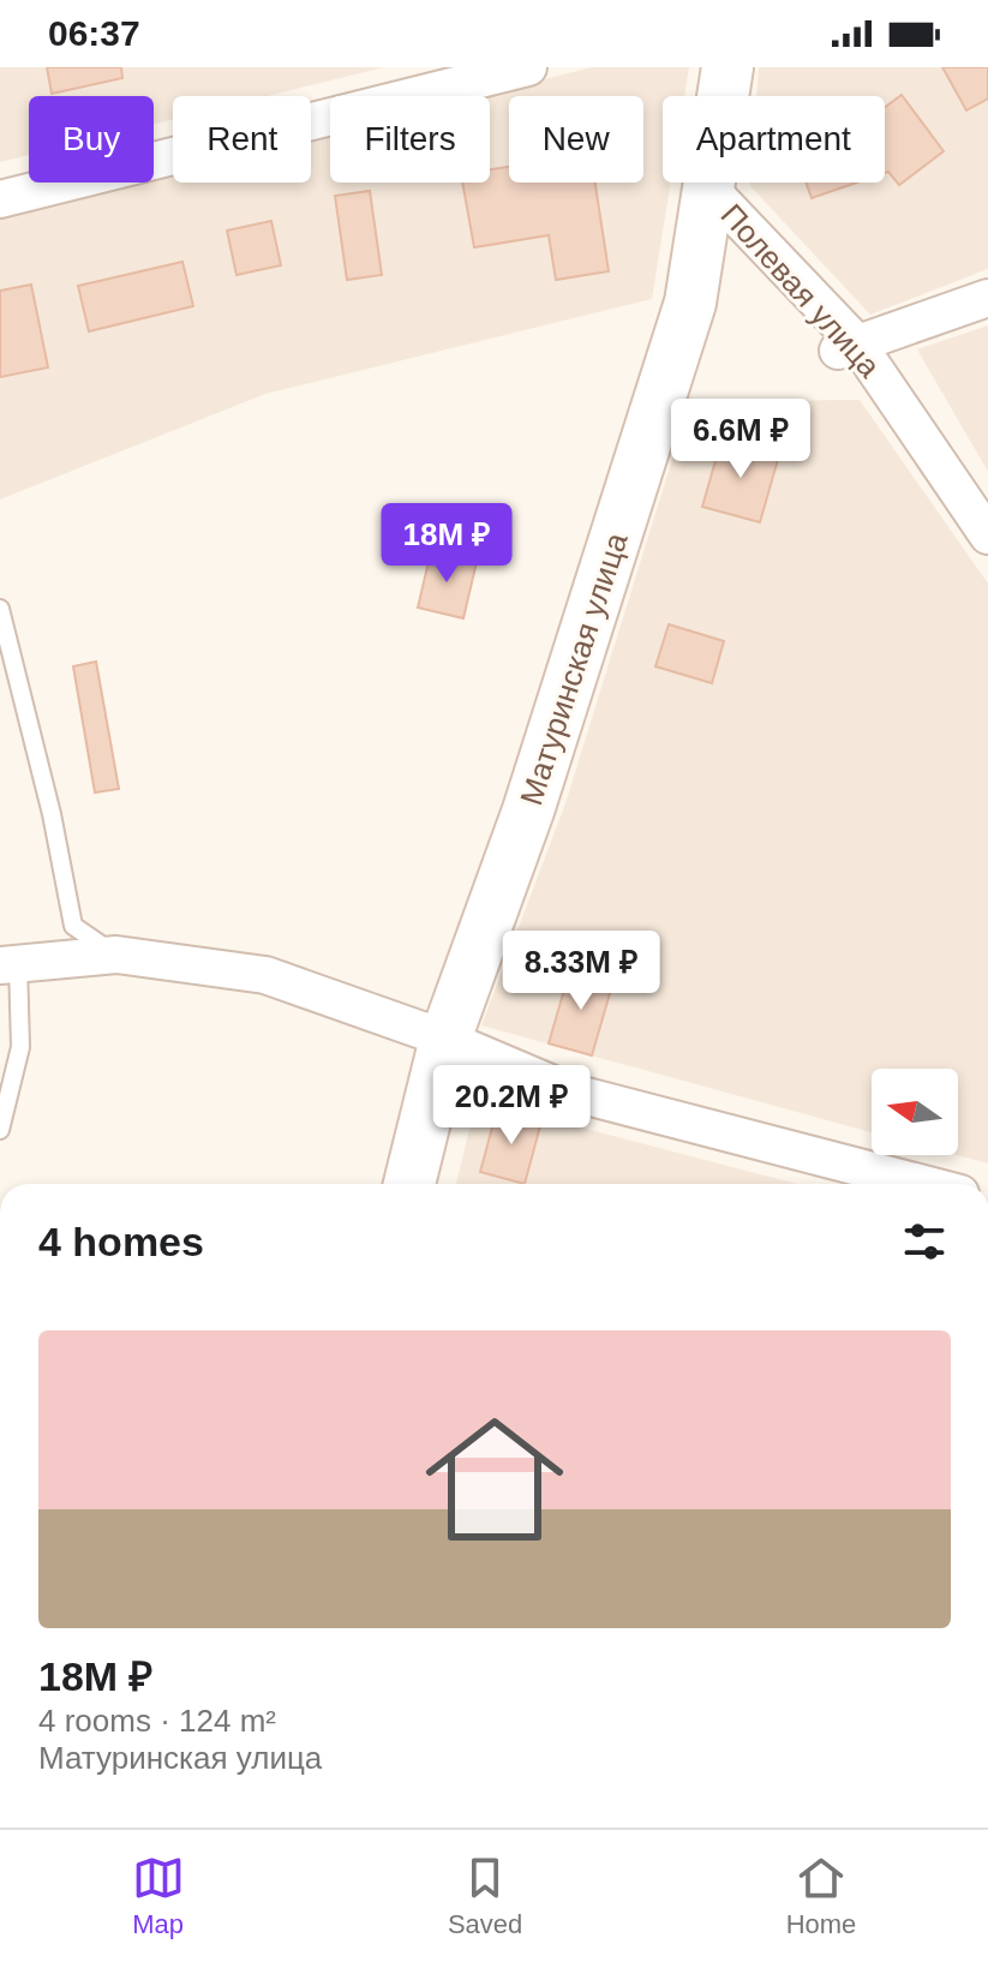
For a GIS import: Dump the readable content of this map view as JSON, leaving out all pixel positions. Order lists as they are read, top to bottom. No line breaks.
{"streets":{"street":["Полевая улица","Матуринская улица"]},"crossings":[["Полевая улица","Матуринская улица"]],"north":"left","page":{"status":"06:37","chip":["Buy","Rent","Filters","New","Apartment"],"price":["6.6M ₽","18M ₽","8.33M ₽","20.2M ₽"],"heading":"4 homes","list":[{"name":"18M ₽","note":"4 rooms · 124 m² · Матуринская улица"}],"tabs":["Map","Saved","Home"]}}
